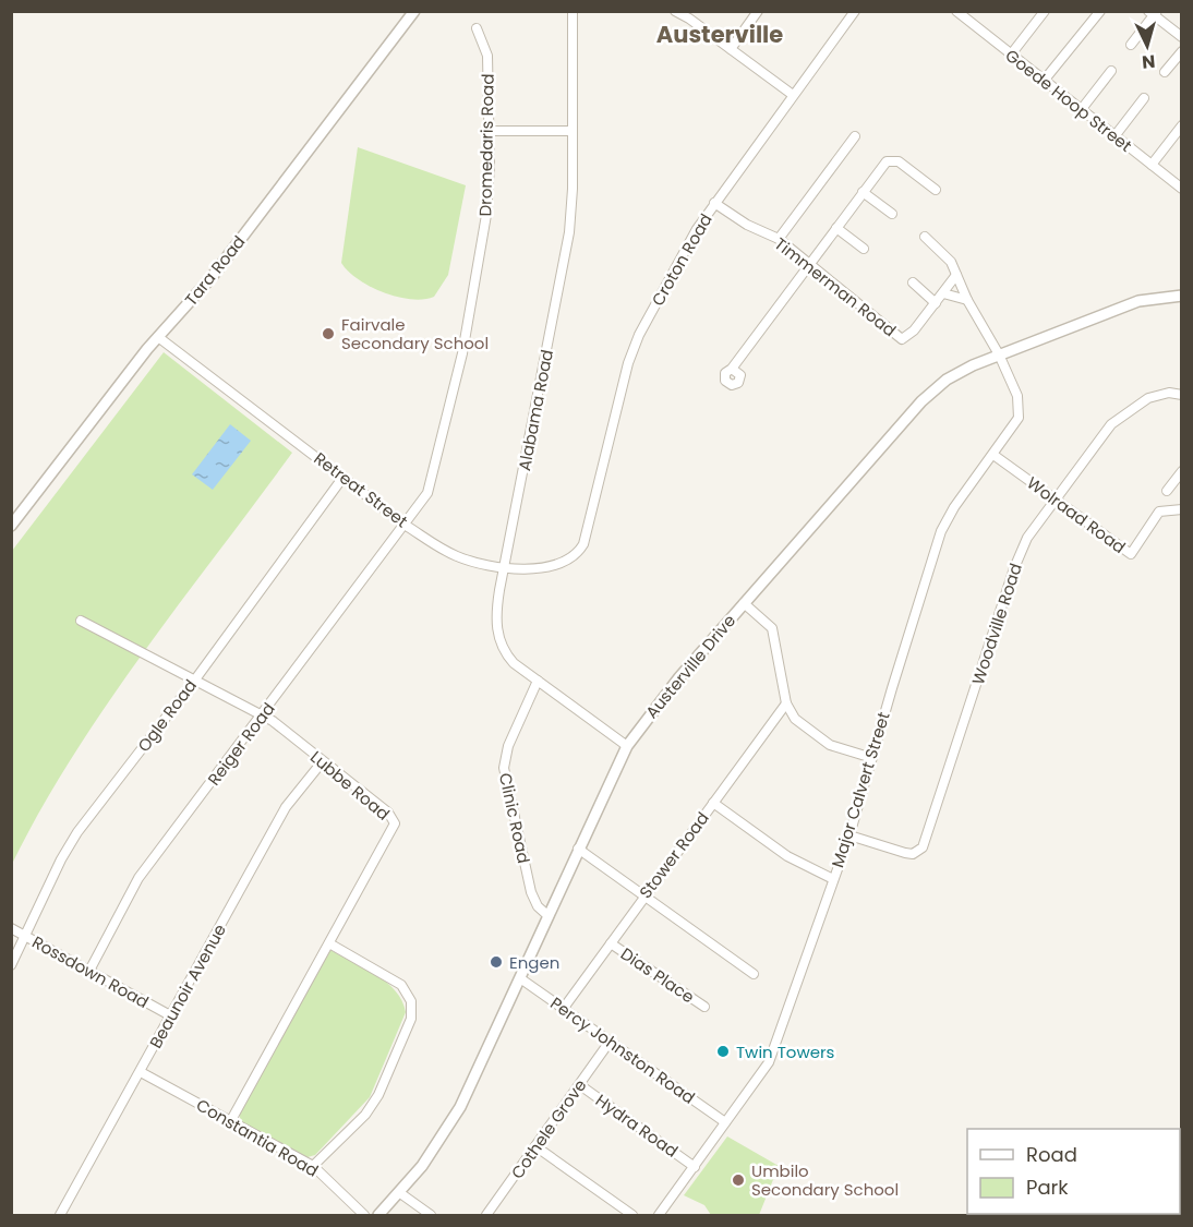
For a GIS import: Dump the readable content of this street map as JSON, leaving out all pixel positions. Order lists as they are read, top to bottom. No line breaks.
{"streets":{"street":["Goede Hoop Street","Dromedaris Road","Croton Road","Tara Road","Timmerman Road","Alabama Road","Retreat Street","Wolraad Road","Woodville Road","Austerville Drive","Ogle Road","Reiger Road","Lubbe Road","Major Calvert Street","Clinic Road","Stower Road","Rossdown Road","Dias Place","Beaunoir Avenue","Percy Johnston Road","Hydra Road","Cothele Grove","Constantia Road"]},"crossings":[["Dromedaris Road","Retreat Street"],["Dromedaris Road","Reiger Road"],["Croton Road","Timmerman Road"],["Croton Road","Retreat Street"],["Tara Road","Retreat Street"],["Timmerman Road","Major Calvert Street"],["Alabama Road","Retreat Street"],["Alabama Road","Austerville Drive"],["Alabama Road","Clinic Road"],["Retreat Street","Ogle Road"],["Retreat Street","Reiger Road"],["Wolraad Road","Woodville Road"],["Wolraad Road","Major Calvert Street"],["Woodville Road","Major Calvert Street"],["Austerville Drive","Major Calvert Street"],["Austerville Drive","Clinic Road"],["Austerville Drive","Percy Johnston Road"],["Ogle Road","Lubbe Road"],["Ogle Road","Rossdown Road"],["Reiger Road","Lubbe Road"],["Reiger Road","Rossdown Road"],["Lubbe Road","Beaunoir Avenue"],["Lubbe Road","Constantia Road"],["Major Calvert Street","Percy Johnston Road"],["Major Calvert Street","Hydra Road"],["Stower Road","Dias Place"],["Stower Road","Percy Johnston Road"],["Rossdown Road","Beaunoir Avenue"],["Beaunoir Avenue","Constantia Road"],["Percy Johnston Road","Cothele Grove"],["Hydra Road","Cothele Grove"]],"districts":["Austerville"],"places":["Fairvale Secondary School","Engen","Twin Towers","Umbilo Secondary School"],"legend":["Road","Park"],"north":"bottom"}
